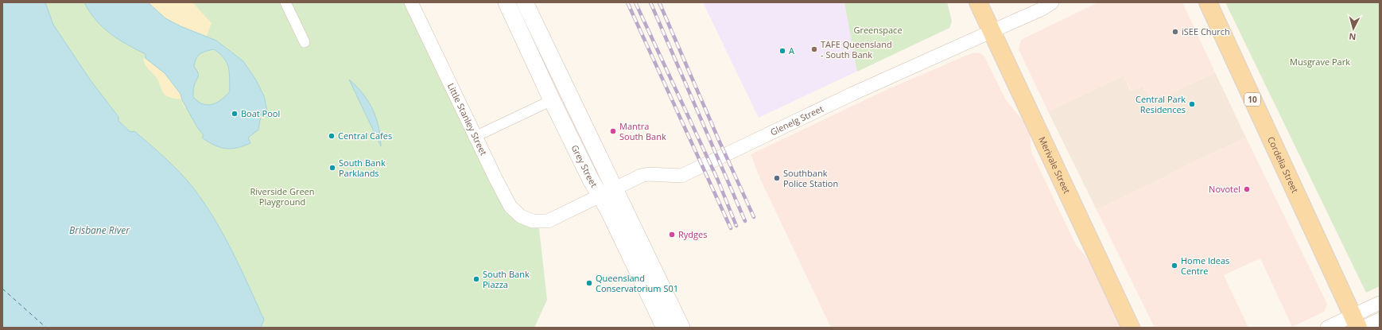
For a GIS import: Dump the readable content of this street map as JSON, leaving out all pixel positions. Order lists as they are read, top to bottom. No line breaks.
{"streets":{"main road":["10","Merivale Street","Cordelia Street"],"street":["Little Stanley Street","Glenelg Street","Grey Street"]},"crossings":[["Little Stanley Street","Glenelg Street"],["Glenelg Street","Merivale Street"],["Glenelg Street","Grey Street"]],"water":["Brisbane River"],"parks":["Greenspace","Musgrave Park","Riverside Green Playground"],"places":["iSEE Church","TAFE Queensland - South Bank","A","Central Park Residences","Boat Pool","Mantra South Bank","Central Cafes","South Bank Parklands","Southbank Police Station","Novotel","Rydges","Home Ideas Centre","South Bank Piazza","Queensland Conservatorium S01"],"north":"bottom"}
